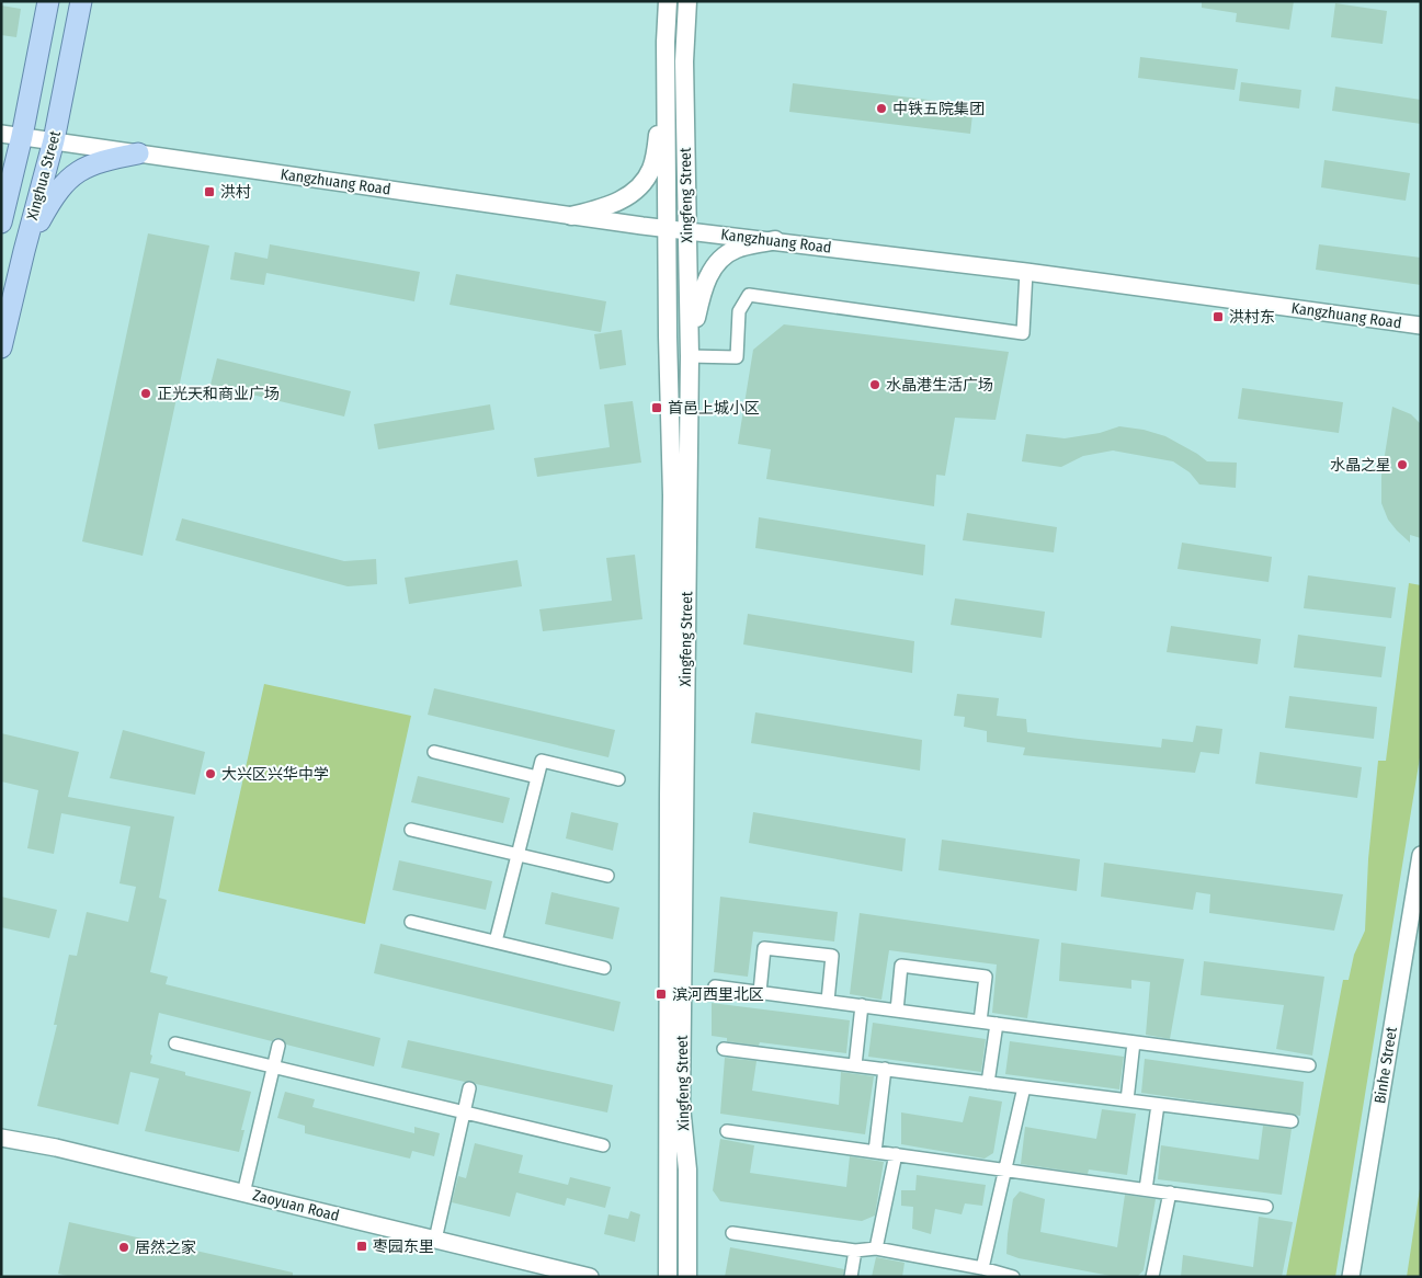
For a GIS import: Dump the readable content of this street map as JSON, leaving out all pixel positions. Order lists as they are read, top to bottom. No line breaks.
{"streets":{"main road":["Xinghua Street","Xingfeng Street"],"street":["Kangzhuang Road","Binhe Street","Zaoyuan Road"]},"crossings":[["Xinghua Street","Kangzhuang Road"],["Kangzhuang Road","Xingfeng Street"]],"places":{"other":["中铁五院集团","水晶港生活广场","正光天和商业广场","水晶之星","大兴区兴华中学","居然之家"],"transit":["洪村","洪村东","首邑上城小区","滨河西里北区","枣园东里"]}}
